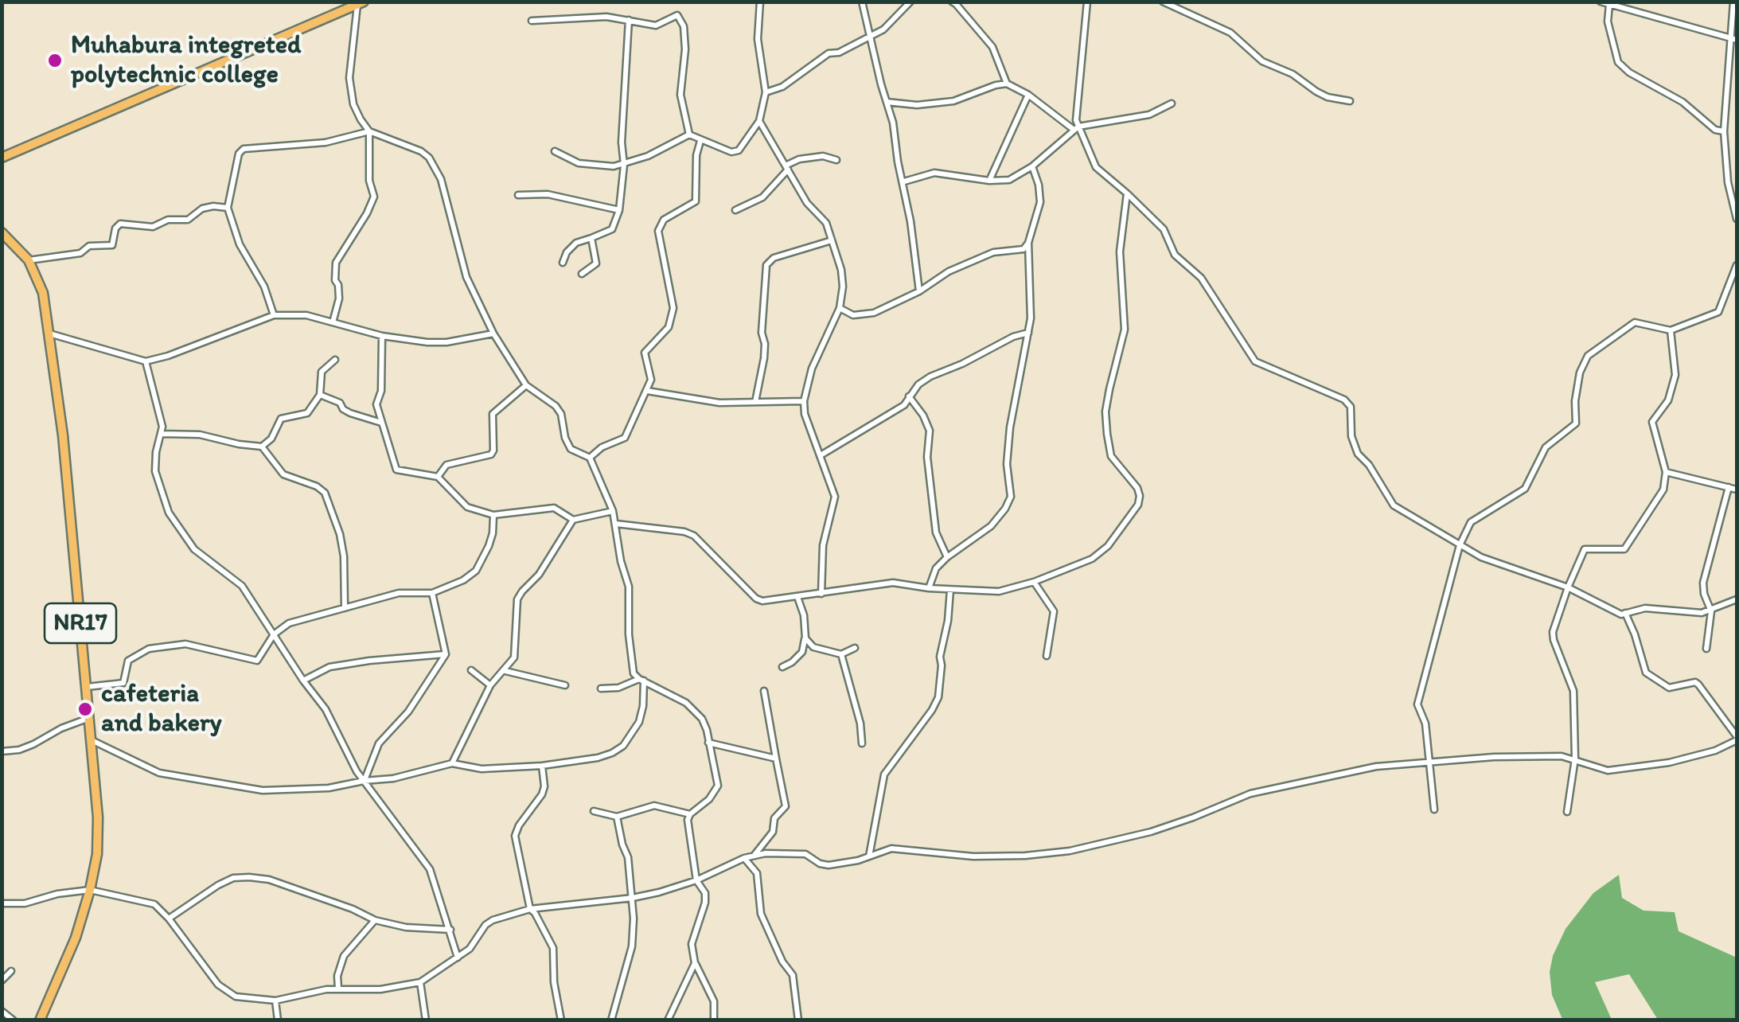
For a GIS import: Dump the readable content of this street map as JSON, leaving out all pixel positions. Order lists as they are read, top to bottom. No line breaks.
{"streets":{"main road":["NR17"]},"places":["Muhabura integreted polytechnic college","cafeteria and bakery"]}
